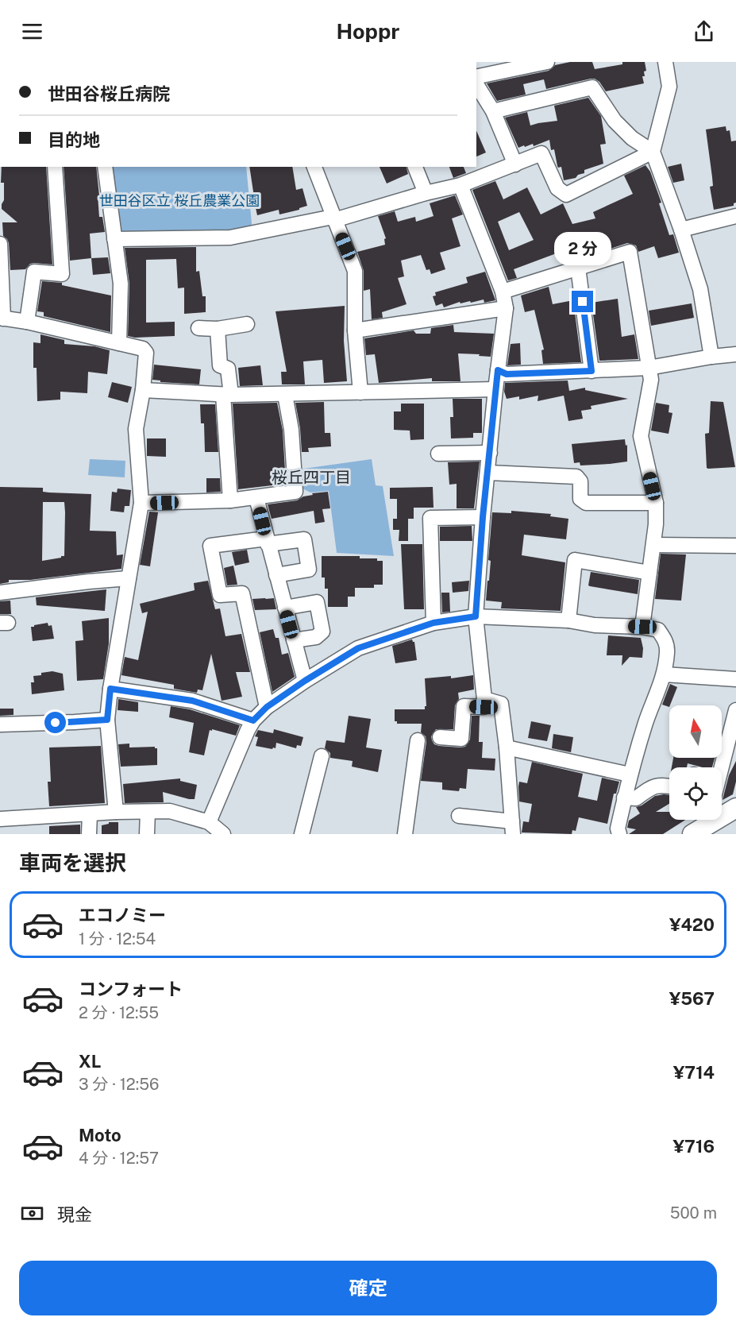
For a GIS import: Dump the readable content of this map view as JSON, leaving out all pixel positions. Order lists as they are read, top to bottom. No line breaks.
{"districts":["桜丘四丁目"],"parks":["世田谷区立 桜丘農業公園"],"north":"top","page":{"header":"Hoppr","banner":["世田谷桜丘病院","目的地"],"bubble":"2 分","heading":"車両を選択","list":[{"name":"エコノミー","note":"1 分 · 12:54","value":"¥420"},{"name":"コンフォート","note":"2 分 · 12:55","value":"¥567"},{"name":"XL","note":"3 分 · 12:56","value":"¥714"},{"name":"Moto","note":"4 分 · 12:57","value":"¥716"}],"pay":["現金","500 m"],"buttons":"確定"}}
